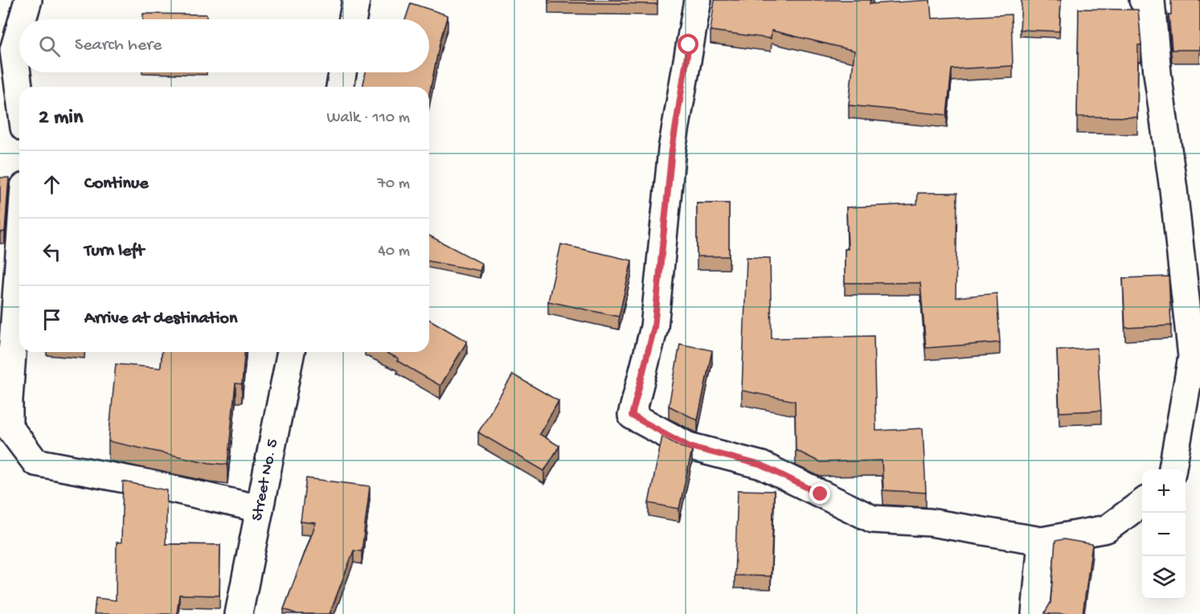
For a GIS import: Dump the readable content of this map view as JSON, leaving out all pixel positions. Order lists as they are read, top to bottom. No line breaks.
{"streets":{"street":["Street No. 5"]},"page":{"search":"Search here","heading":["2 min","Walk · 110 m"],"list":[["Continue","70 m"],["Turn left","40 m"],"Arrive at destination"],"map_buttons":["+","−"]}}
